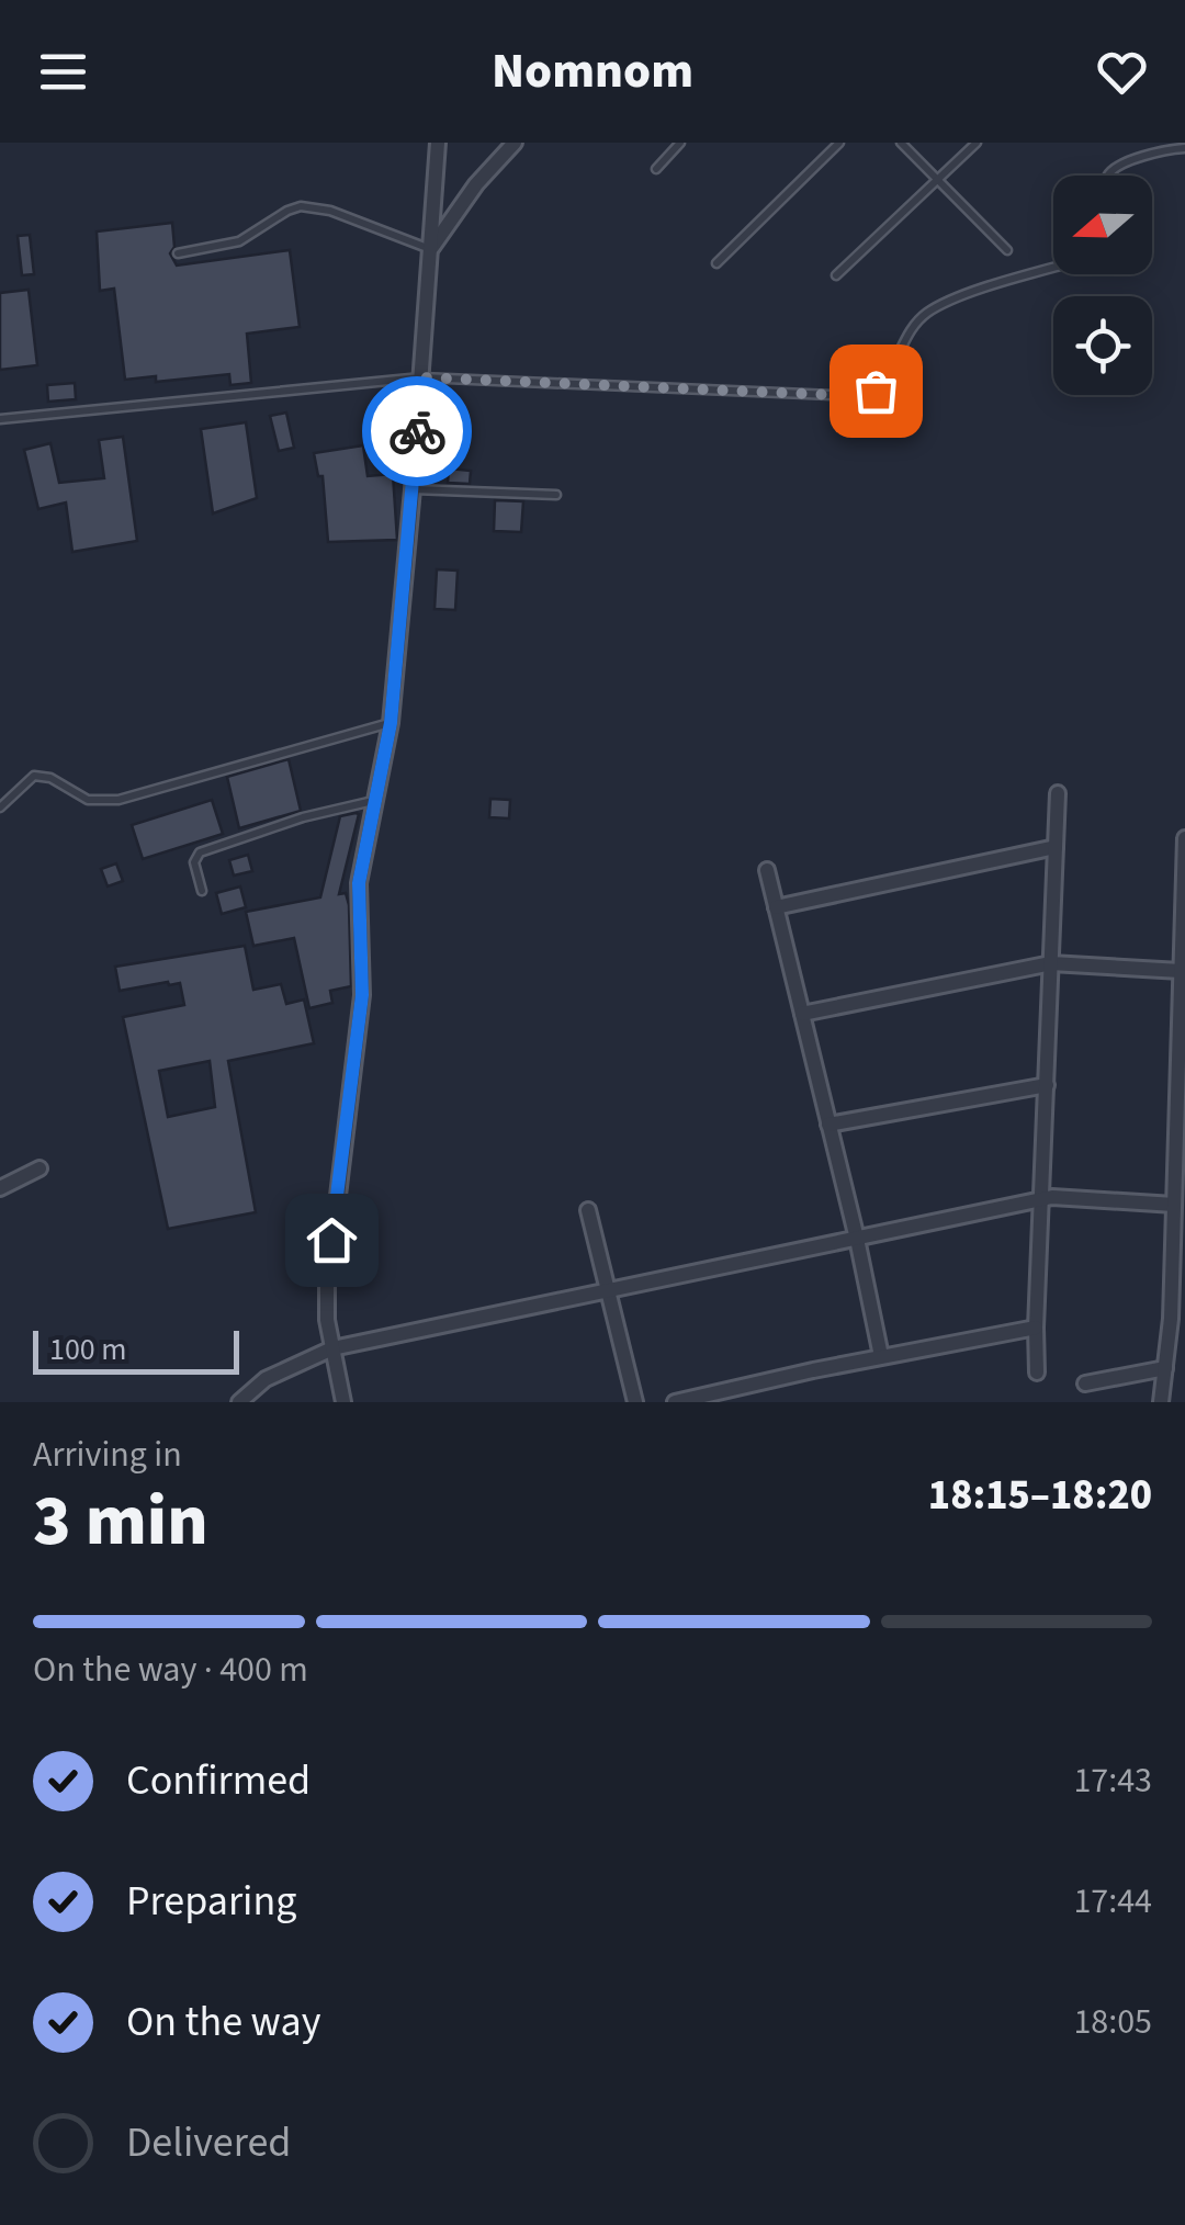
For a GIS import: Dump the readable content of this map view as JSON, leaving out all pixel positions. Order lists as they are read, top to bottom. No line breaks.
{"scale_bar":"100 m","north":"left","page":{"header":"Nomnom","scale":"100 m","heading":["3 min","Arriving in","18:15–18:20"],"bar":"On the way · 400 m","list":[["Confirmed","17:43"],["Preparing","17:44"],["On the way","18:05"],"Delivered"]}}
